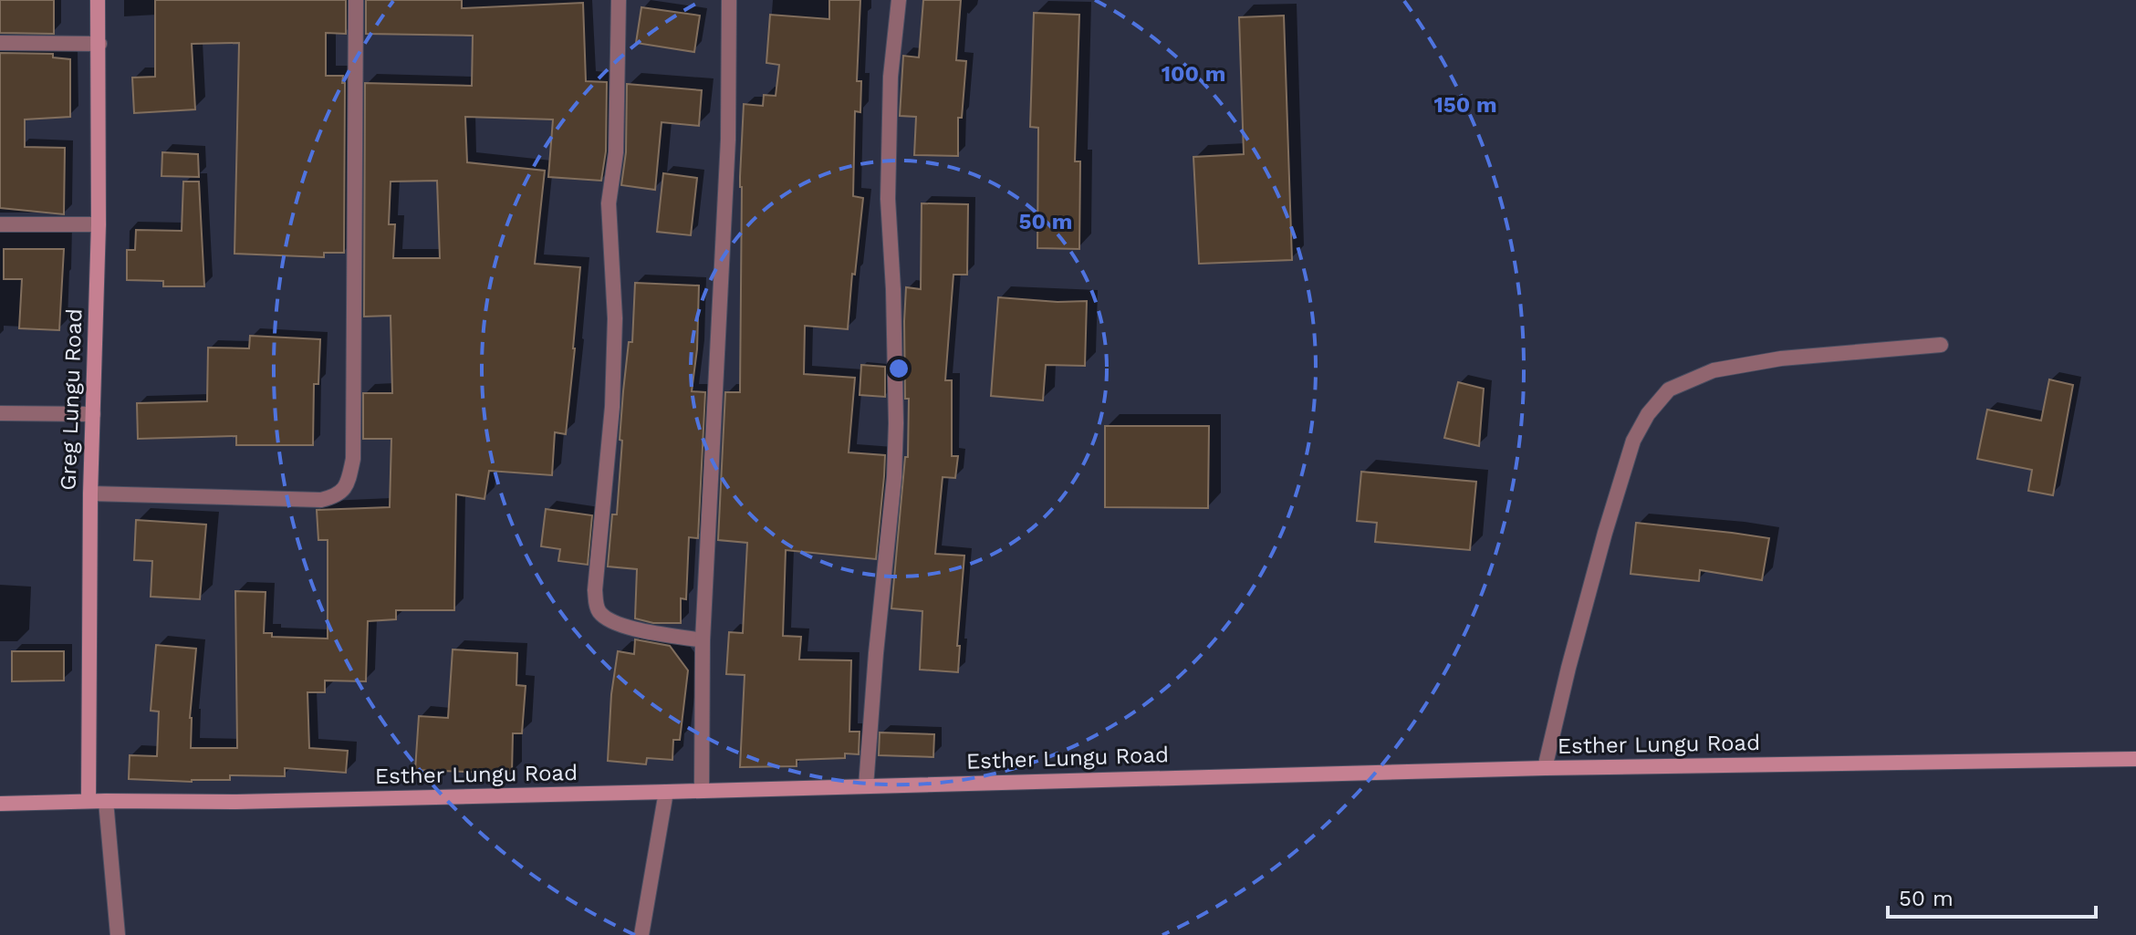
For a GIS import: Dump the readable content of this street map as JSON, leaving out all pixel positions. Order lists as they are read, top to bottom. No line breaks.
{"streets":{"street":["Greg Lungu Road","Esther Lungu Road"]},"crossings":[["Greg Lungu Road","Esther Lungu Road"]],"scale_bar":"50 m","rings":["100 m","150 m","50 m"]}
